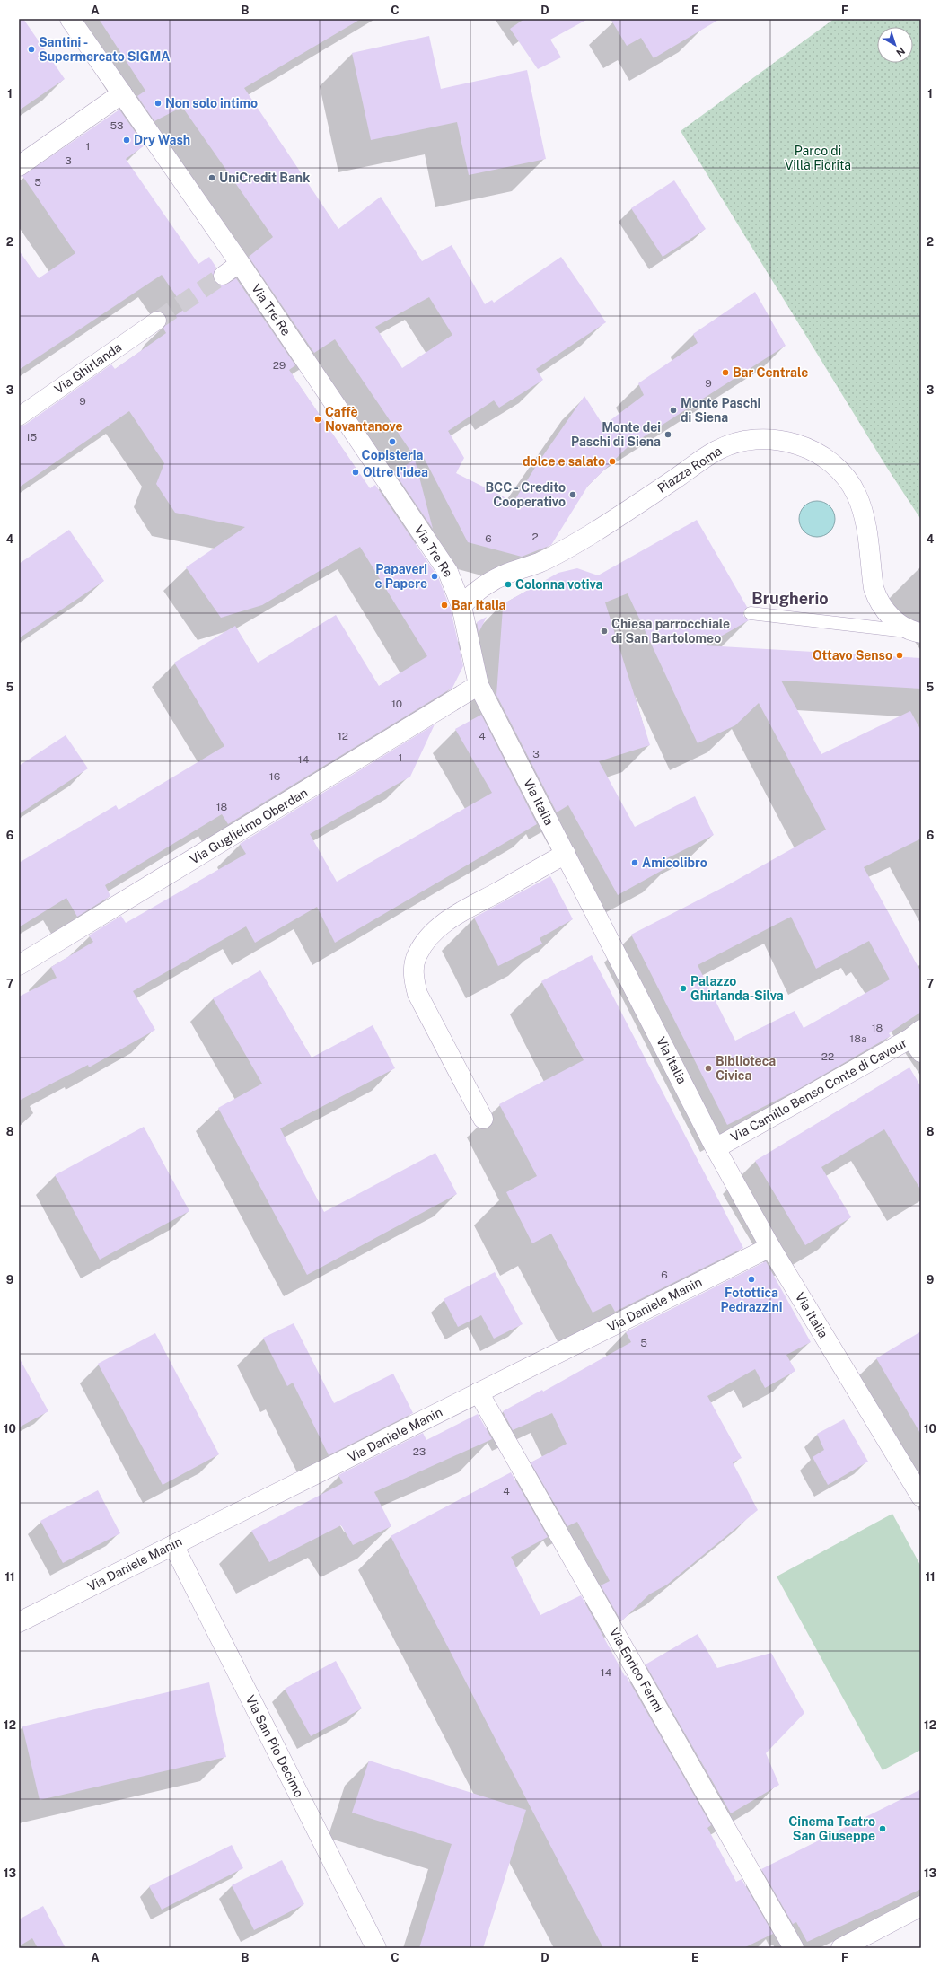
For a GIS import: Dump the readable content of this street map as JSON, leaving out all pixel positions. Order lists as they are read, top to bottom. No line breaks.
{"streets":{"street":["Via Tre Re","Via Ghirlanda","Piazza Roma","Via Italia","Via Guglielmo Oberdan","Via Camillo Benso Conte di Cavour","Via Daniele Manin","Via Enrico Fermi","Via San Pio Decimo"]},"crossings":[["Via Tre Re","Piazza Roma"],["Via Tre Re","Via Italia"],["Piazza Roma","Via Italia"],["Via Italia","Via Guglielmo Oberdan"],["Via Italia","Via Camillo Benso Conte di Cavour"],["Via Italia","Via Daniele Manin"],["Via Daniele Manin","Via Enrico Fermi"],["Via Daniele Manin","Via San Pio Decimo"]],"districts":["Brugherio"],"parks":["Parco di Villa Fiorita"],"places":["Santini - Supermercato SIGMA","Non solo intimo","Dry Wash","UniCredit Bank","Bar Centrale","Monte Paschi di Siena","Caffè Novantanove","Monte dei Paschi di Siena","Copisteria","dolce e salato","Oltre l'idea","BCC - Credito Cooperativo","Papaveri e Papere","Colonna votiva","Bar Italia","Chiesa parrocchiale di San Bartolomeo","Ottavo Senso","Amicolibro","Palazzo Ghirlanda-Silva","Biblioteca Civica","Fotottica Pedrazzini","Cinema Teatro San Giuseppe"],"house_numbers":["53","1","3","5","29","9","9","15","2","6","10","12","4","3","1","14","16","18","18","18a","22","6","5","23","4","14"],"north":"bottom right","grid":{"columns":["A","B","C","D","E","F"],"rows":["1","2","3","4","5","6","7","8","9","10","11","12","13"]}}
